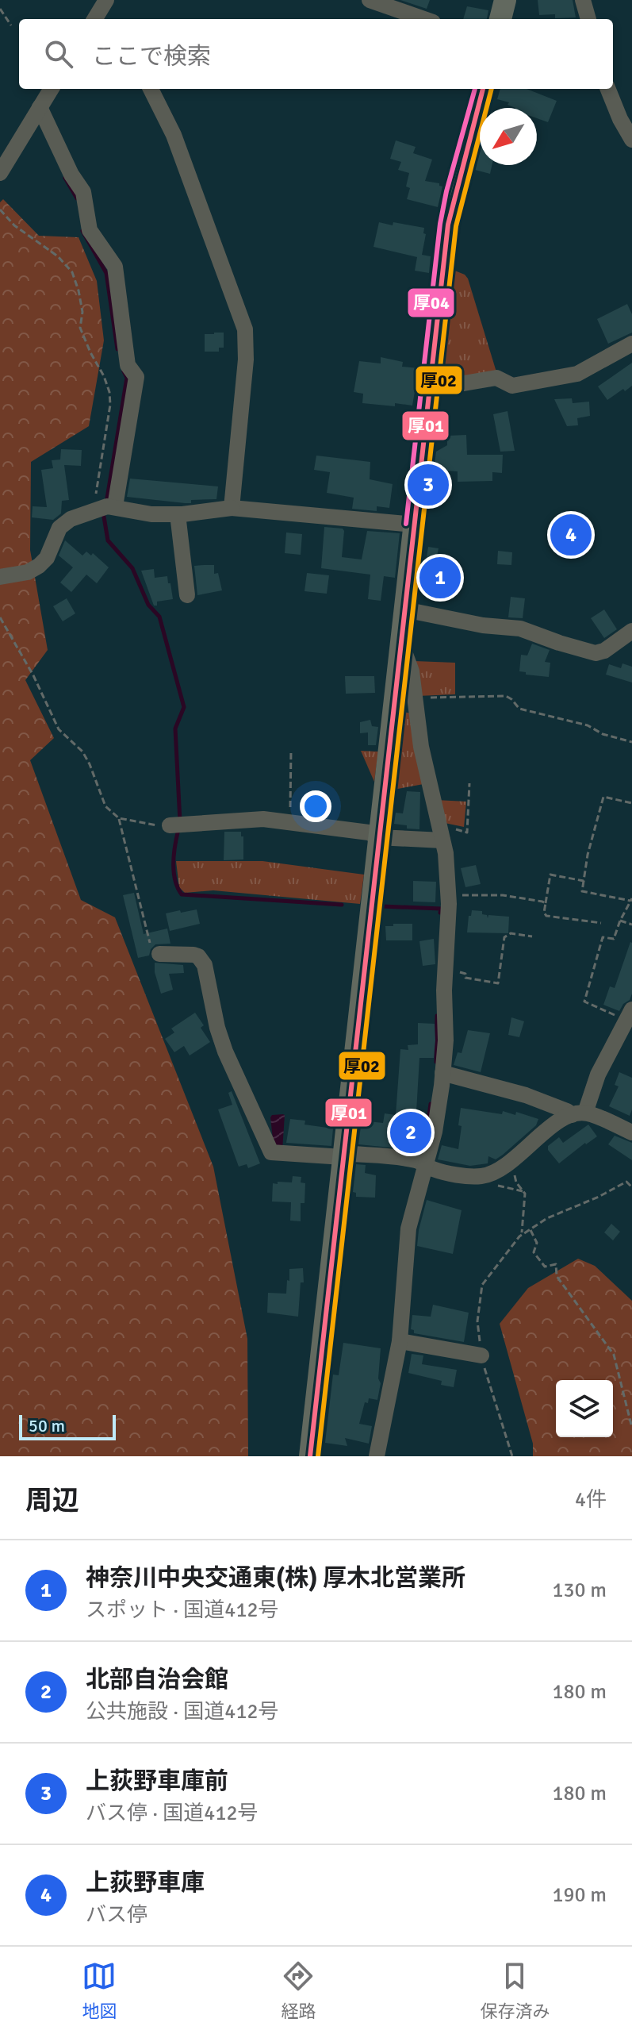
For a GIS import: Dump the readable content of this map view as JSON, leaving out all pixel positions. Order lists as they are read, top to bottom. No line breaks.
{"lines":["transit line 厚01","transit line 厚02","transit line 厚04"],"scale_bar":"50 m","north":"bottom left","page":{"search":"ここで検索","pins":["3","4","1","2"],"scale":"50 m","heading":["周辺","4件"],"list":[{"mark":"1","name":"神奈川中央交通東(株) 厚木北営業所","note":"スポット · 国道412号","value":"130 m"},{"mark":"2","name":"北部自治会館","note":"公共施設 · 国道412号","value":"180 m"},{"mark":"3","name":"上荻野車庫前","note":"バス停 · 国道412号","value":"180 m"},{"mark":"4","name":"上荻野車庫","note":"バス停","value":"190 m"}],"nav":["地図","経路","保存済み"]}}
